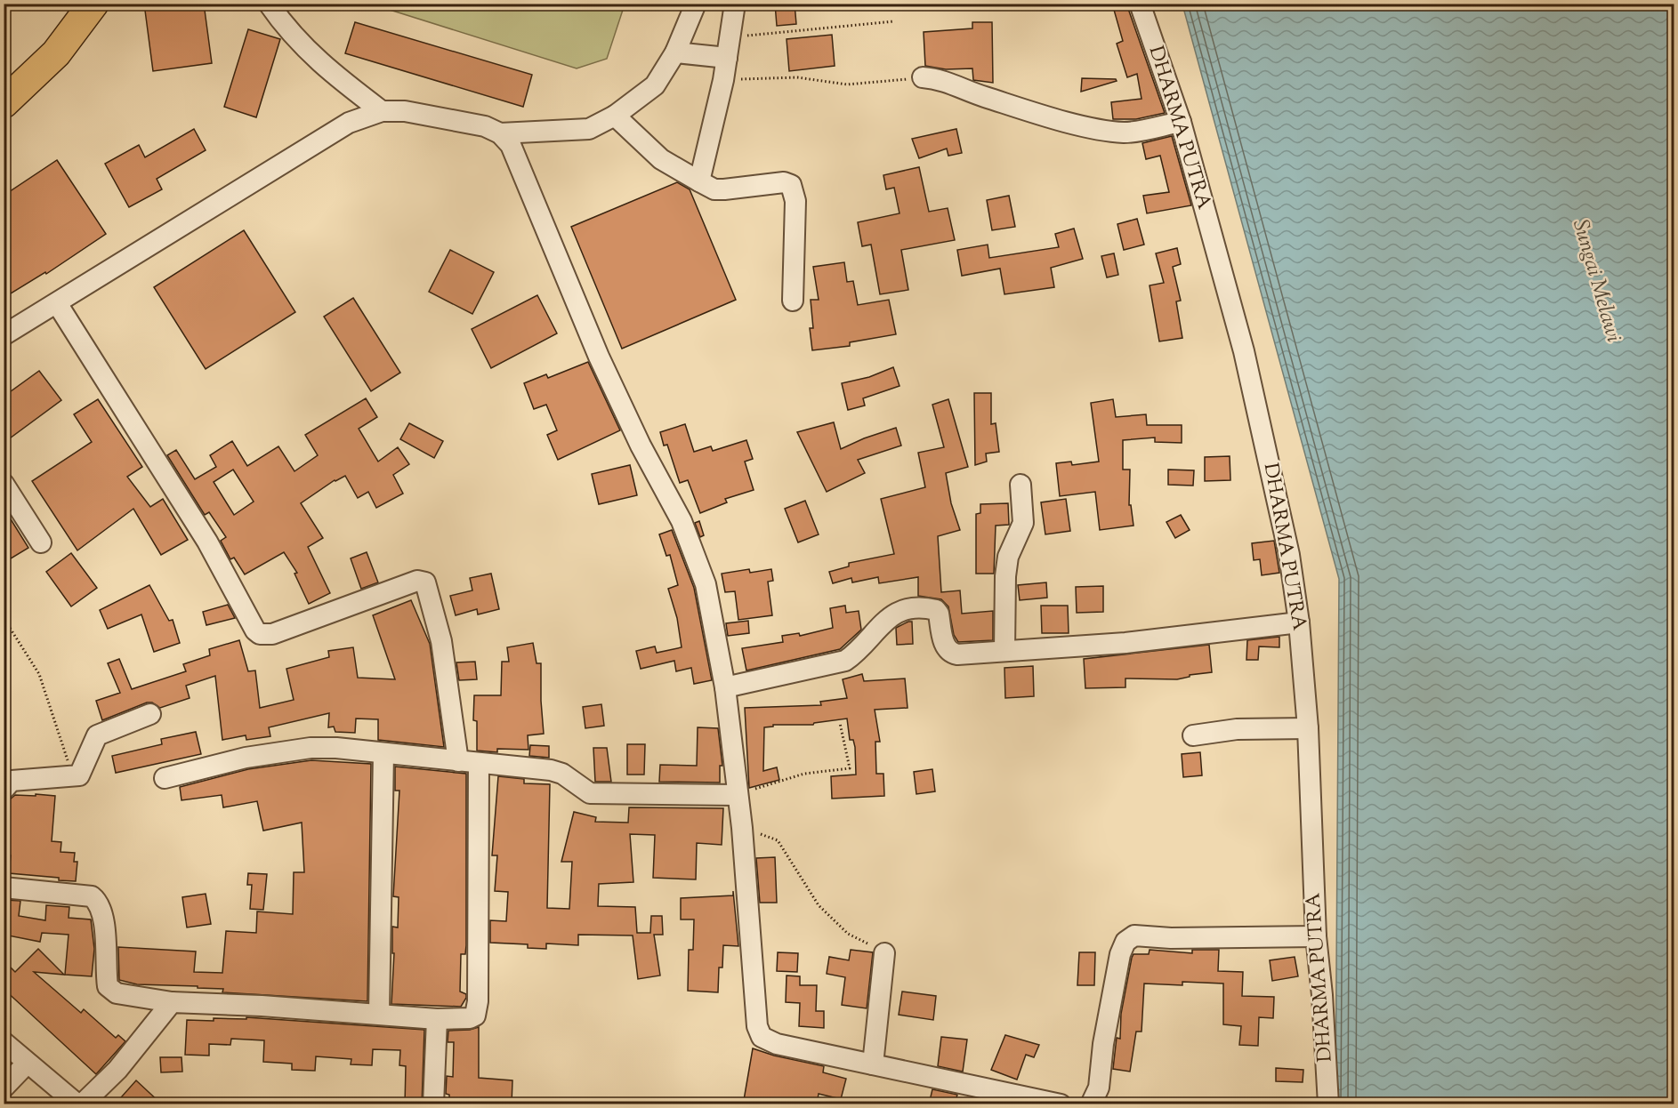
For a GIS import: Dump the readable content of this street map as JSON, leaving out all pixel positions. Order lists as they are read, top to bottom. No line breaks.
{"streets":{"street":["DHARMA PUTRA"]},"water":["Sungai Melawi"]}
